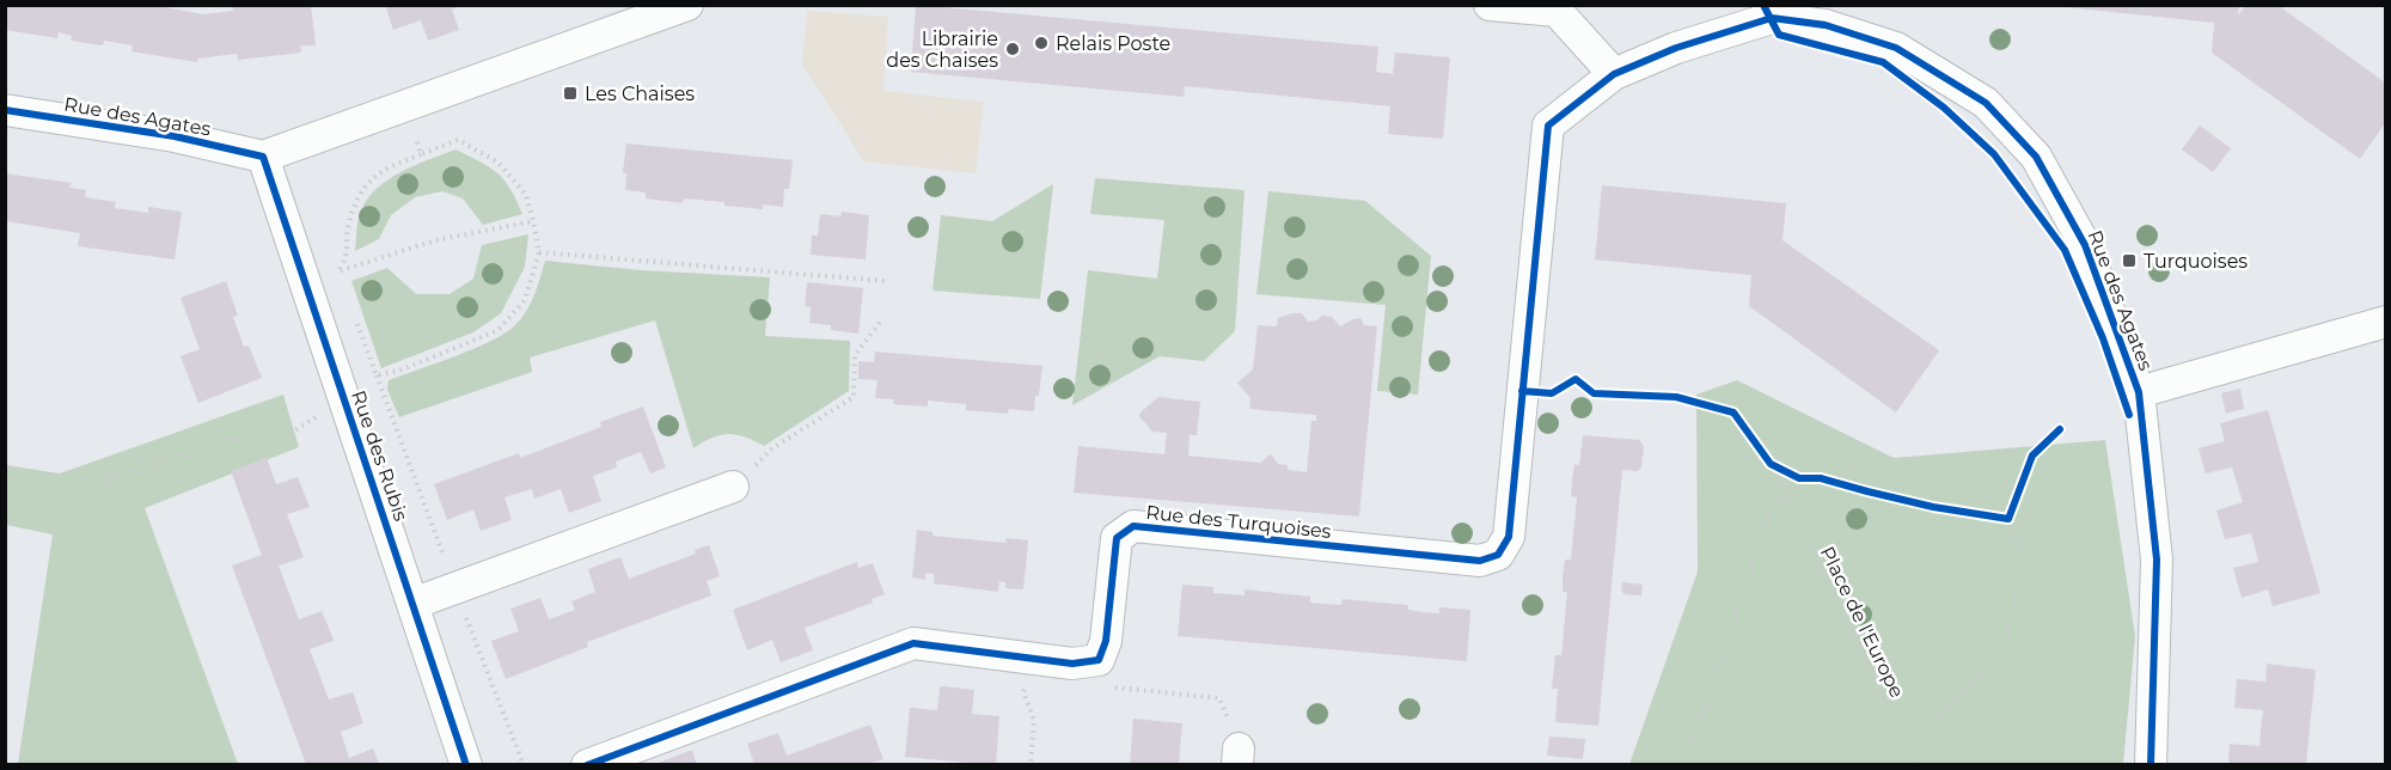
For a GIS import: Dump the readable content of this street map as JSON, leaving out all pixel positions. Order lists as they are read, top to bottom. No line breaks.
{"streets":{"street":["Rue des Agates","Rue des Rubis","Rue des Turquoises"],"path":["Place de l'Europe"]},"crossings":[["Rue des Agates","Rue des Rubis"],["Rue des Agates","Rue des Turquoises"]],"places":{"other":["Relais Poste","Librairie des Chaises"],"transit":["Les Chaises","Turquoises"]}}
